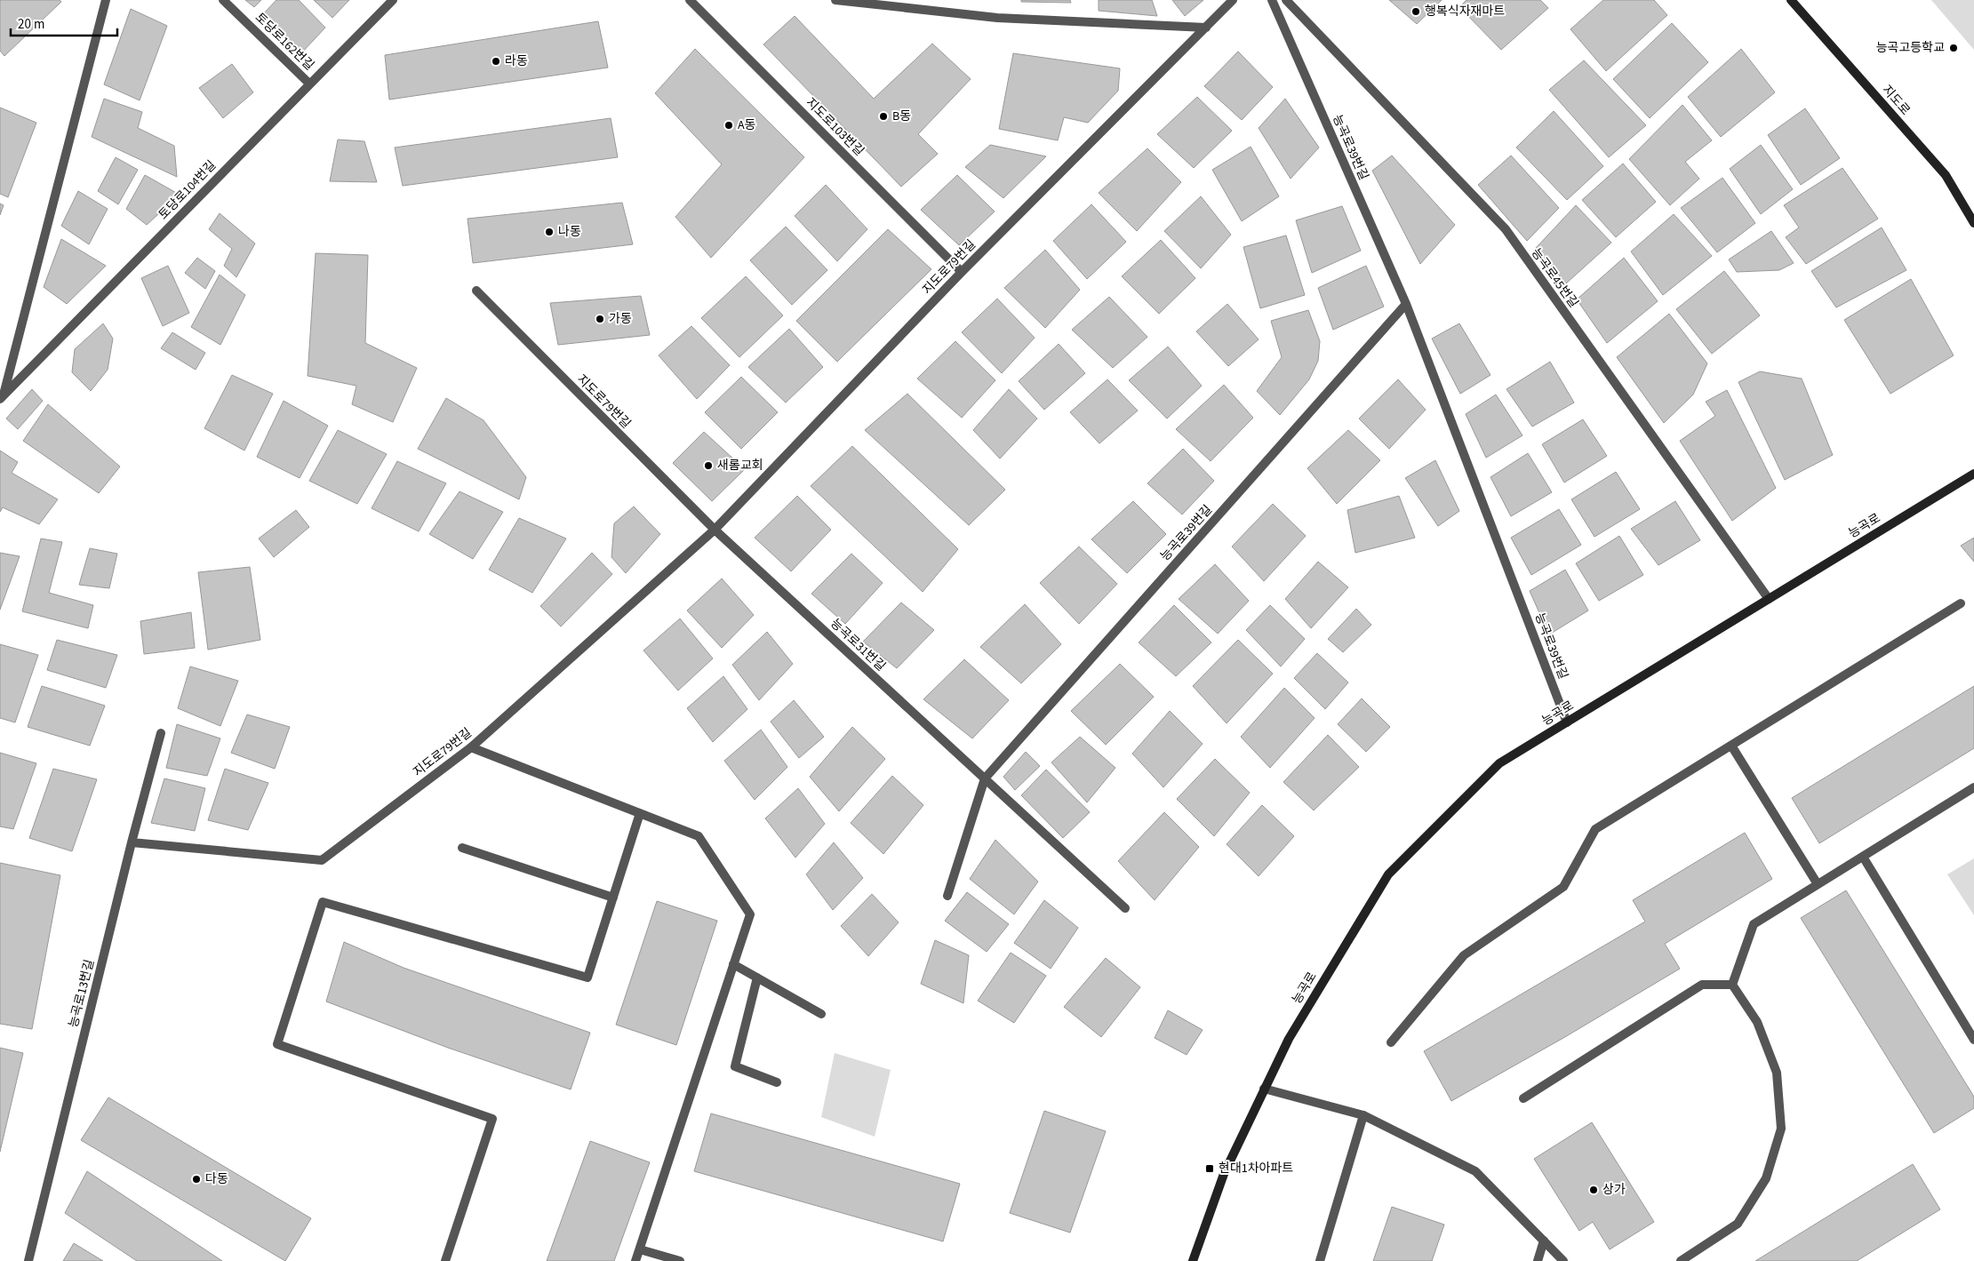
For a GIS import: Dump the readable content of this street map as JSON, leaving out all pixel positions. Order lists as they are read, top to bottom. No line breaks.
{"streets":{"street":["토당로162번길","지도로","지도로103번길","능곡로39번길","토당로104번길","지도로79번길","능곡로45번길","능곡로","능곡로31번길","능곡로13번길"]},"crossings":[["토당로162번길","토당로104번길"],["지도로103번길","지도로79번길"],["능곡로39번길","능곡로"],["능곡로39번길","능곡로31번길"],["지도로79번길","능곡로31번길"],["지도로79번길","능곡로13번길"],["능곡로45번길","능곡로"]],"places":{"other":["행복식자재마트","능곡고등학교","라동","B동","A동","나동","가동","새롬교회","다동","상가"],"transit":["현대1차아파트"]},"scale_bar":"20 m"}
